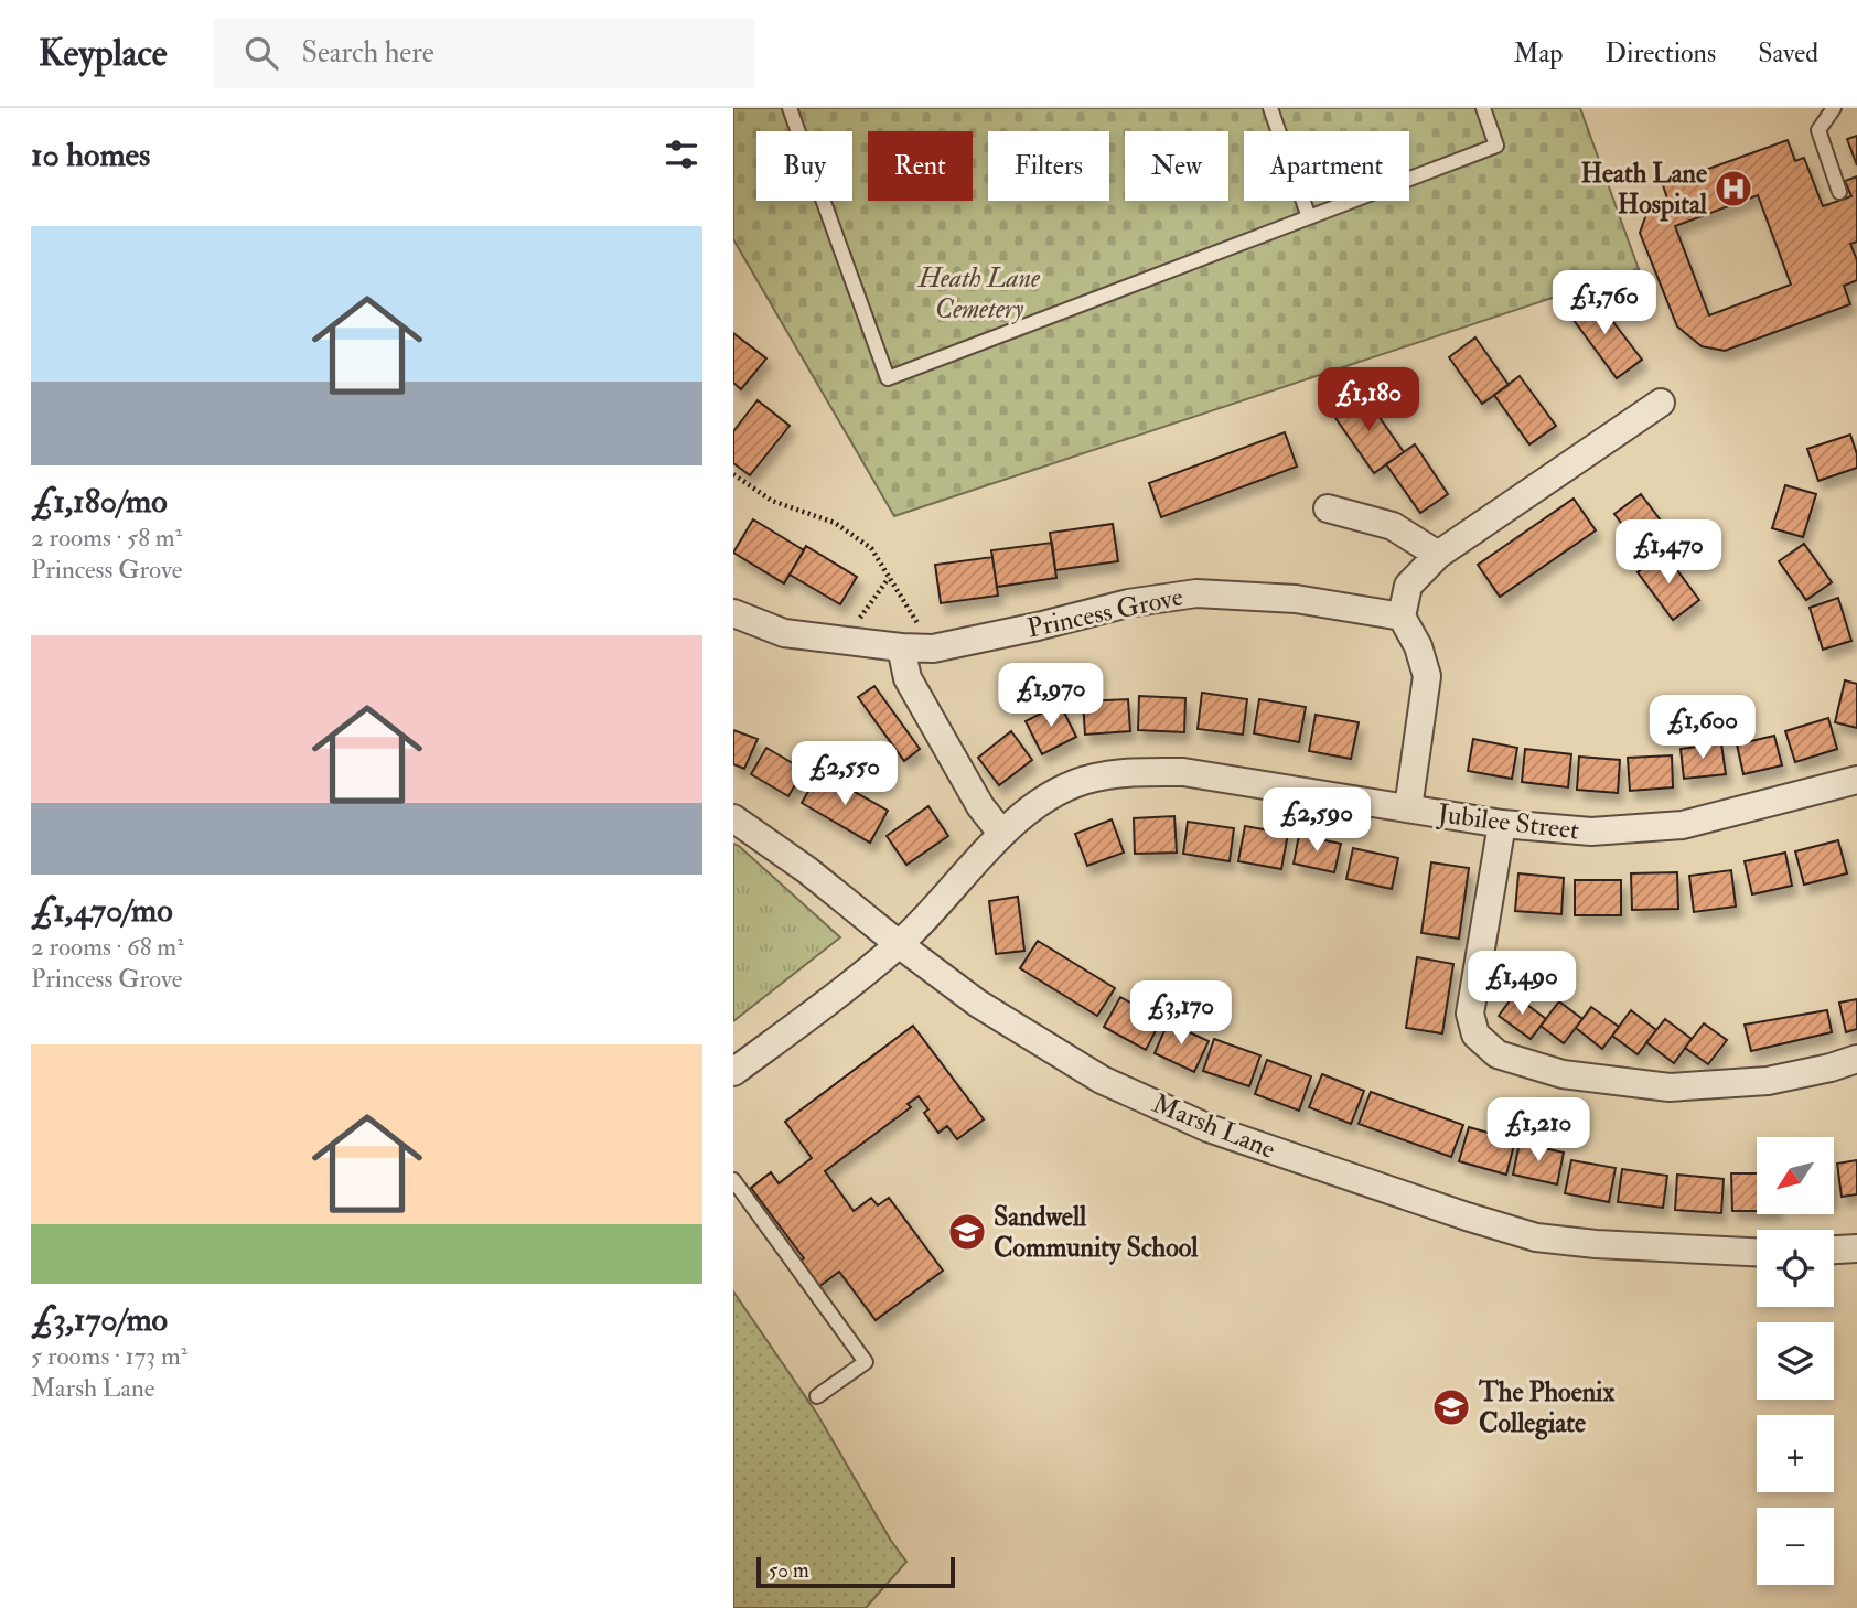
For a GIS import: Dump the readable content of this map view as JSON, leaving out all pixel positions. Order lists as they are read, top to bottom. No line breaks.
{"streets":{"street":["Princess Grove","Jubilee Street","Marsh Lane"]},"crossings":[["Jubilee Street","Marsh Lane"]],"parks":["Heath Lane Cemetery"],"places":{"hospital":["Heath Lane Hospital"],"school or university":["Sandwell Community School","The Phoenix Collegiate"]},"scale_bar":"50 m","north":"bottom left","page":{"header":"Keyplace","search":"Search here","nav":["Map","Directions","Saved"],"heading":"10 homes","chip":["Buy","Rent","Filters","New","Apartment"],"list":[{"name":"£1,180/mo","note":"2 rooms · 58 m² · Princess Grove"},{"name":"£1,470/mo","note":"2 rooms · 68 m² · Princess Grove"},{"name":"£3,170/mo","note":"5 rooms · 173 m² · Marsh Lane"}],"price":["£1,760","£1,180","£1,470","£1,970","£1,600","£2,550","£2,590","£1,490","£3,170","£1,210"],"map_buttons":["+","−"],"scale":"50 m"}}
